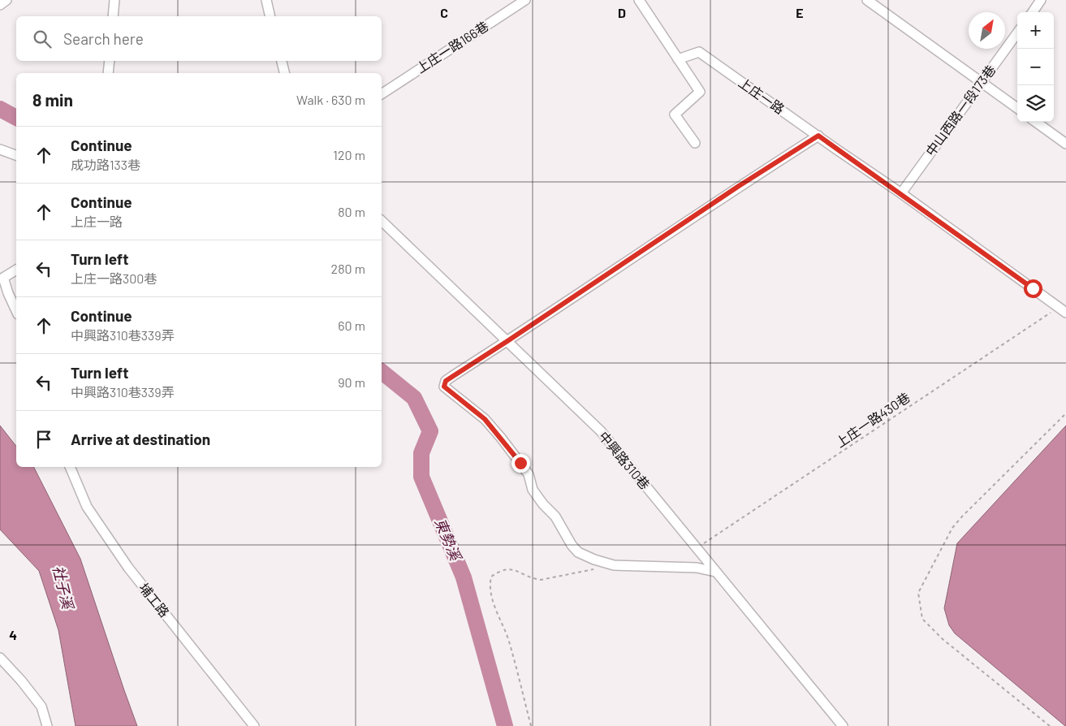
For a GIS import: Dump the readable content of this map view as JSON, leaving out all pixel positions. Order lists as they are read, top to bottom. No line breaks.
{"streets":{"street":["上庄一路166巷","上庄一路","中山西路一段173巷","中興路310巷","埔工路"],"path":["上庄一路430巷"]},"crossings":[["上庄一路","中山西路一段173巷"],["上庄一路","上庄一路430巷"],["上庄一路430巷","中興路310巷"]],"water":["東勢溪","社子溪"],"north":"top right","page":{"map_buttons":["+","−"],"search":"Search here","heading":["8 min","Walk · 630 m"],"list":[["Continue","成功路133巷","120 m"],["Continue","上庄一路","80 m"],["Turn left","上庄一路300巷","280 m"],["Continue","中興路310巷339弄","60 m"],["Turn left","中興路310巷339弄","90 m"],"Arrive at destination"]},"grid":{"columns":["C","D","E"],"rows":["4"]}}
